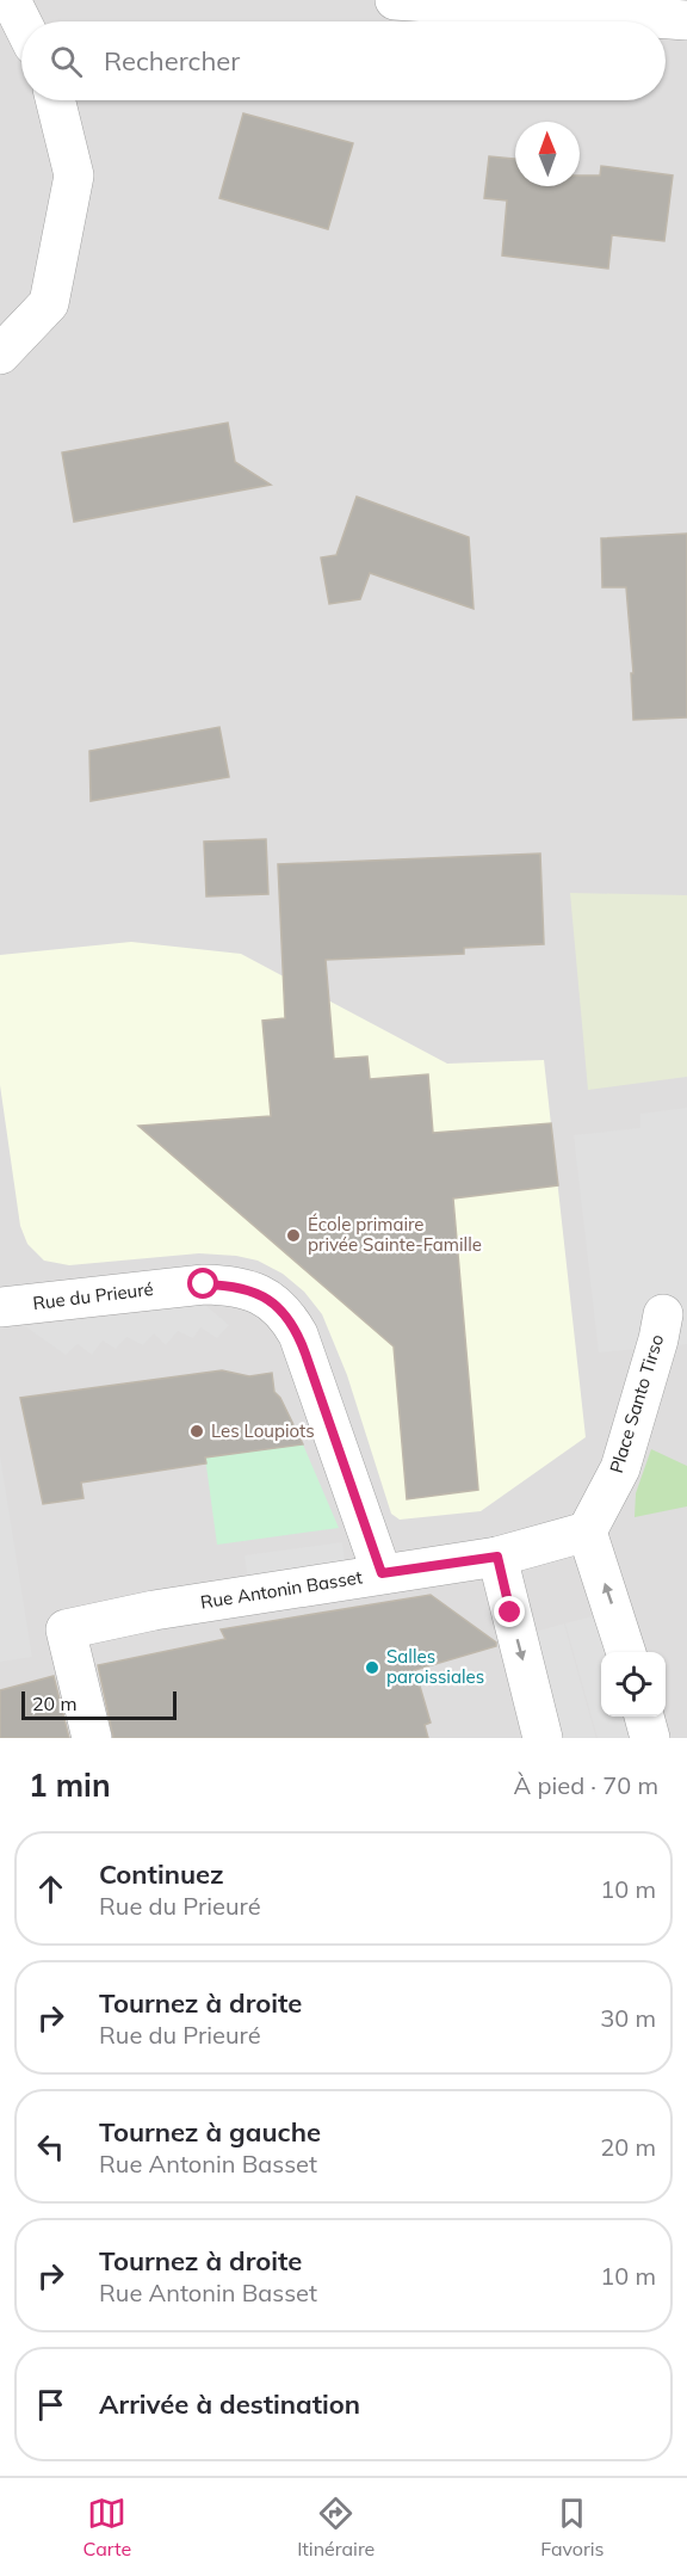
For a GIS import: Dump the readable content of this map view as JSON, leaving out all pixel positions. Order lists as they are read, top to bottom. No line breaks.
{"streets":{"street":["Rue du Prieuré","Place Santo Tirso","Rue Antonin Basset"]},"crossings":[["Rue du Prieuré","Rue Antonin Basset"],["Place Santo Tirso","Rue Antonin Basset"]],"places":["École primaire privée Sainte-Famille","Les Loupiots","Salles paroissiales"],"scale_bar":"20 m","north":"top","page":{"search":"Rechercher","scale":"20 m","heading":["1 min","À pied · 70 m"],"list":[["Continuez","Rue du Prieuré","10 m"],["Tournez à droite","Rue du Prieuré","30 m"],["Tournez à gauche","Rue Antonin Basset","20 m"],["Tournez à droite","Rue Antonin Basset","10 m"],"Arrivée à destination"],"nav":["Carte","Itinéraire","Favoris"]}}
